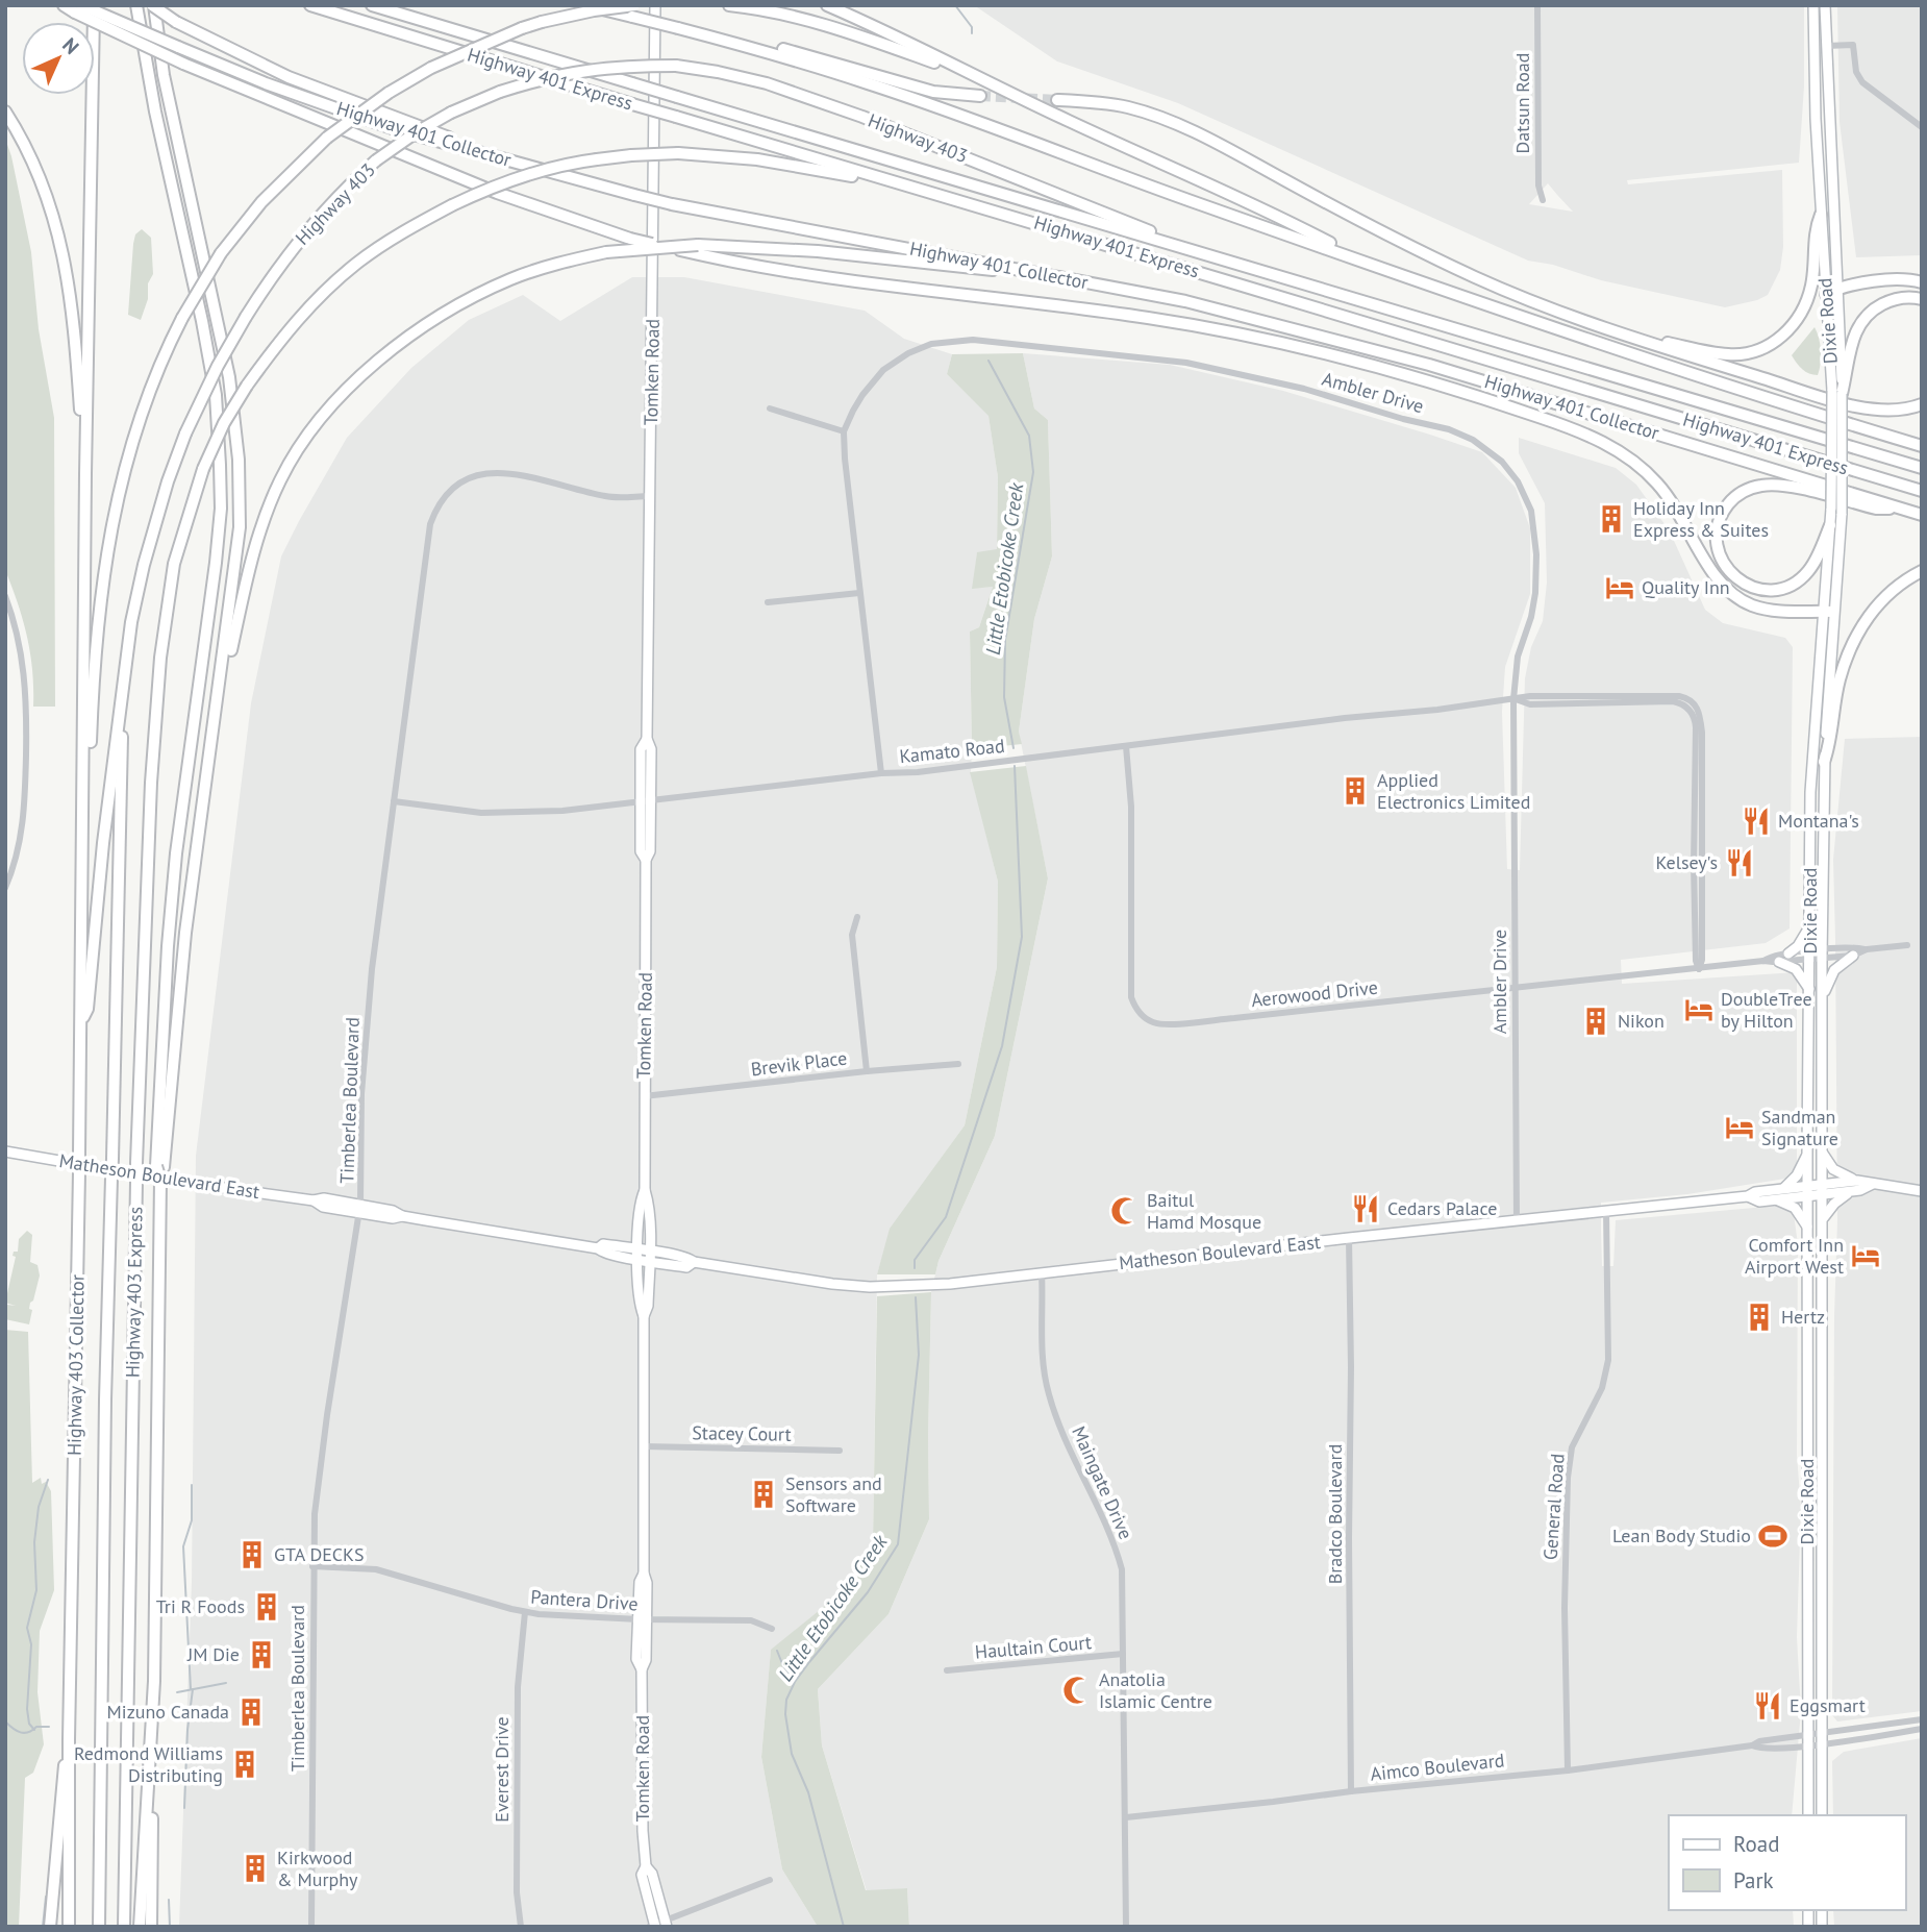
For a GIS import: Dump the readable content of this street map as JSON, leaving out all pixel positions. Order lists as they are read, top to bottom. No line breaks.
{"streets":{"highway":["Highway 401 Express","Highway 401 Collector","Highway 403","Highway 403 Express","Highway 403 Collector"],"main road":["Dixie Road","Tomken Road","Matheson Boulevard East"],"street":["Datsun Road","Ambler Drive","Kamato Road","Aerowood Drive","Brevik Place","Timberlea Boulevard","Stacey Court","Maingate Drive","General Road","Bradco Boulevard","Pantera Drive","Haultain Court","Aimco Boulevard","Everest Drive"]},"crossings":[["Highway 401 Express","Highway 403"],["Highway 401 Express","Highway 403 Express"],["Highway 403","Highway 403 Express"],["Dixie Road","Aerowood Drive"],["Dixie Road","Matheson Boulevard East"],["Dixie Road","Aimco Boulevard"],["Tomken Road","Kamato Road"],["Tomken Road","Brevik Place"],["Tomken Road","Timberlea Boulevard"],["Tomken Road","Matheson Boulevard East"],["Tomken Road","Stacey Court"],["Tomken Road","Pantera Drive"],["Ambler Drive","Kamato Road"],["Ambler Drive","Aerowood Drive"],["Ambler Drive","Matheson Boulevard East"],["Kamato Road","Aerowood Drive"],["Kamato Road","Timberlea Boulevard"],["Timberlea Boulevard","Matheson Boulevard East"],["Timberlea Boulevard","Pantera Drive"],["Matheson Boulevard East","Maingate Drive"],["Matheson Boulevard East","General Road"],["Matheson Boulevard East","Bradco Boulevard"],["Maingate Drive","Haultain Court"],["Maingate Drive","Aimco Boulevard"],["General Road","Aimco Boulevard"],["Bradco Boulevard","Aimco Boulevard"],["Pantera Drive","Everest Drive"]],"water":["Little Etobicoke Creek"],"places":{"building":["Holiday Inn Express & Suites","Applied Electronics Limited","Nikon","Hertz","Sensors and Software","GTA DECKS","Tri R Foods","JM Die","Mizuno Canada","Redmond Williams Distributing","Kirkwood & Murphy"],"hotel":["Quality Inn","DoubleTree by Hilton","Sandman Signature","Comfort Inn Airport West"],"restaurant":["Montana's","Kelsey's","Cedars Palace","Eggsmart"],"mosque":["Baitul Hamd Mosque","Anatolia Islamic Centre"],"sports":["Lean Body Studio"]},"legend":["Road","Park"],"north":"top right"}
